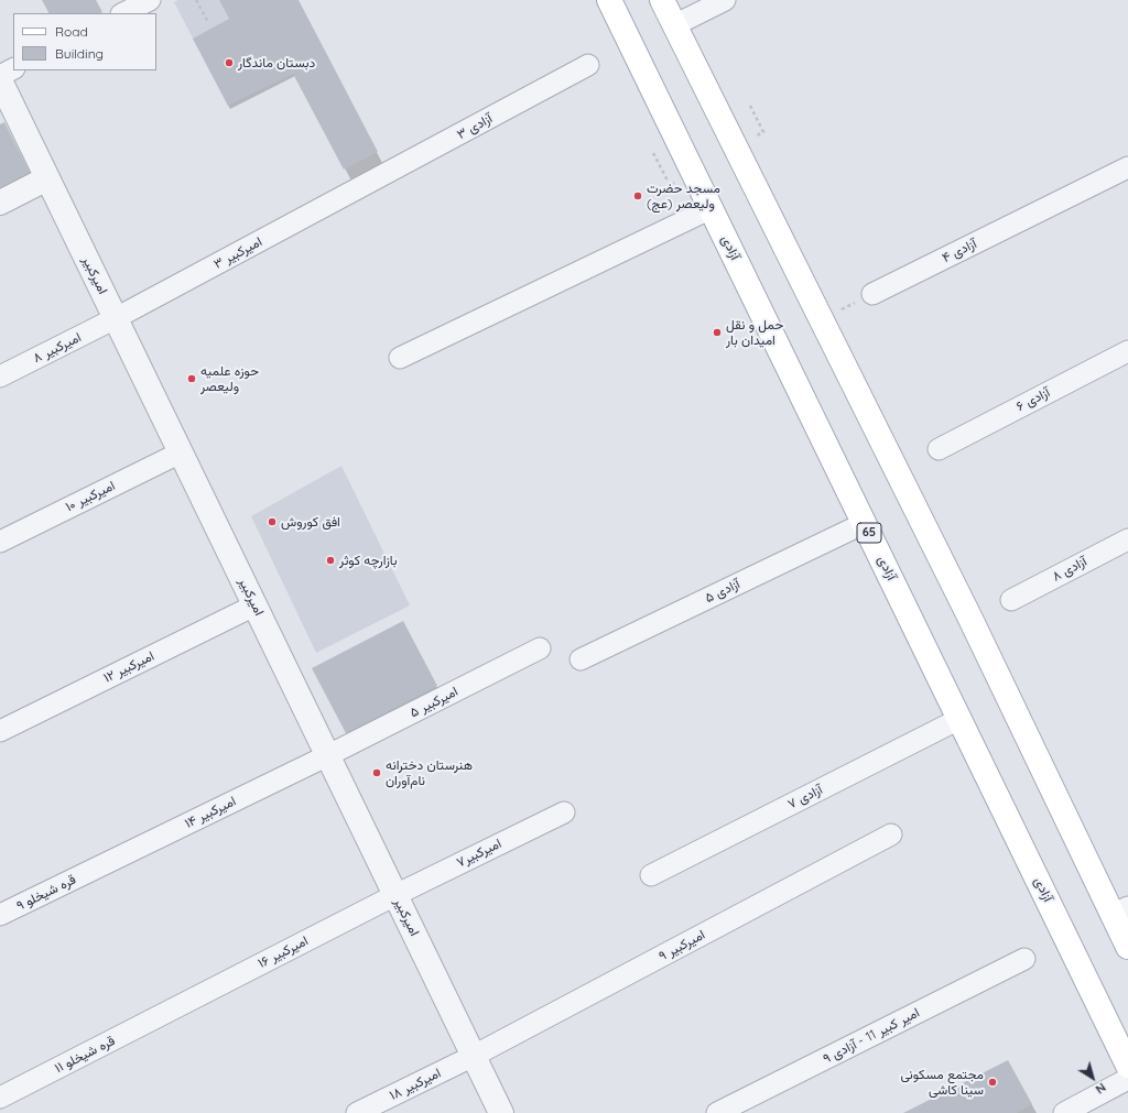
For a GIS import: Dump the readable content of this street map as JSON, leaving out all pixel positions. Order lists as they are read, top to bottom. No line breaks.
{"streets":{"main road":["آزادی","65"],"street":["آزادی ۳","۴ آزادی","امیرکبیر ۳","امیرکبیر","امیرکبیر ۸","۶ آزادی","امیرکبیر ۱۰","۸ آزادی","آزادی ۵","امیرکبیر ۱۲","امیرکبیر ۵","آزادی ۷","امیرکبیر ۱۴","امیرکبیر۷","قره شیخلو ۹","امیرکبیر ۹","امیرکبیر ۱۶","امیر کبیر 11 - آزادی ۹","قره شیخلو ۱۱","امیرکبیر ۱۸"]},"crossings":[["آزادی ۳","امیرکبیر ۳"],["آزادی","آزادی ۵"],["آزادی","آزادی ۷"],["امیرکبیر ۳","امیرکبیر"],["امیرکبیر ۳","امیرکبیر ۸"],["امیرکبیر","امیرکبیر ۸"],["امیرکبیر","امیرکبیر ۱۰"],["امیرکبیر","امیرکبیر ۱۲"],["امیرکبیر","امیرکبیر ۵"],["امیرکبیر","امیرکبیر ۱۴"],["امیرکبیر","امیرکبیر۷"],["امیرکبیر","امیرکبیر ۹"],["امیرکبیر","امیرکبیر ۱۶"],["امیرکبیر","امیرکبیر ۱۸"],["امیرکبیر ۵","امیرکبیر ۱۴"],["امیرکبیر ۱۴","قره شیخلو ۹"],["امیرکبیر۷","امیرکبیر ۱۶"],["امیرکبیر ۹","امیرکبیر ۱۸"],["امیرکبیر ۱۶","قره شیخلو ۱۱"]],"places":["دبستان ماندگار","مسجد حضرت ولیعصر (عج)","حمل و نقل امیدان بار","حوزه علمیه ولیعصر","افق کوروش","بازارچه کوثر","هنرستان دخترانه نام‌آوران","مجتمع مسکونی سینا کاشی"],"legend":["Road","Building"],"north":"bottom right"}
